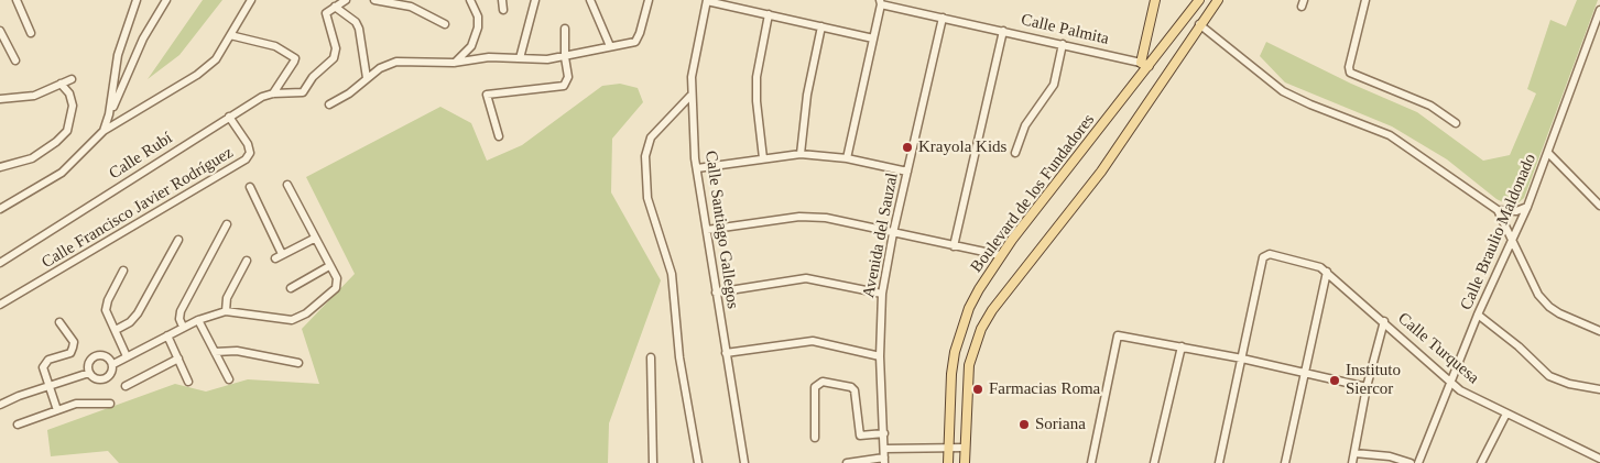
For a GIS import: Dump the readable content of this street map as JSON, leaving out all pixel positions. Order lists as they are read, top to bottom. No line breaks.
{"streets":{"main road":["Boulevard de los Fundadores"],"street":["Calle Palmita","Calle Rubí","Calle Francisco Javier Rodríguez","Calle Santiago Gallegos","Calle Braulio Maldonado","Avenida del Sauzal","Calle Turquesa"]},"crossings":[["Calle Palmita","Boulevard de los Fundadores"],["Calle Palmita","Avenida del Sauzal"],["Calle Rubí","Calle Francisco Javier Rodríguez"],["Calle Braulio Maldonado","Calle Turquesa"]],"places":["Krayola Kids","Instituto Siercor","Farmacias Roma","Soriana"]}
